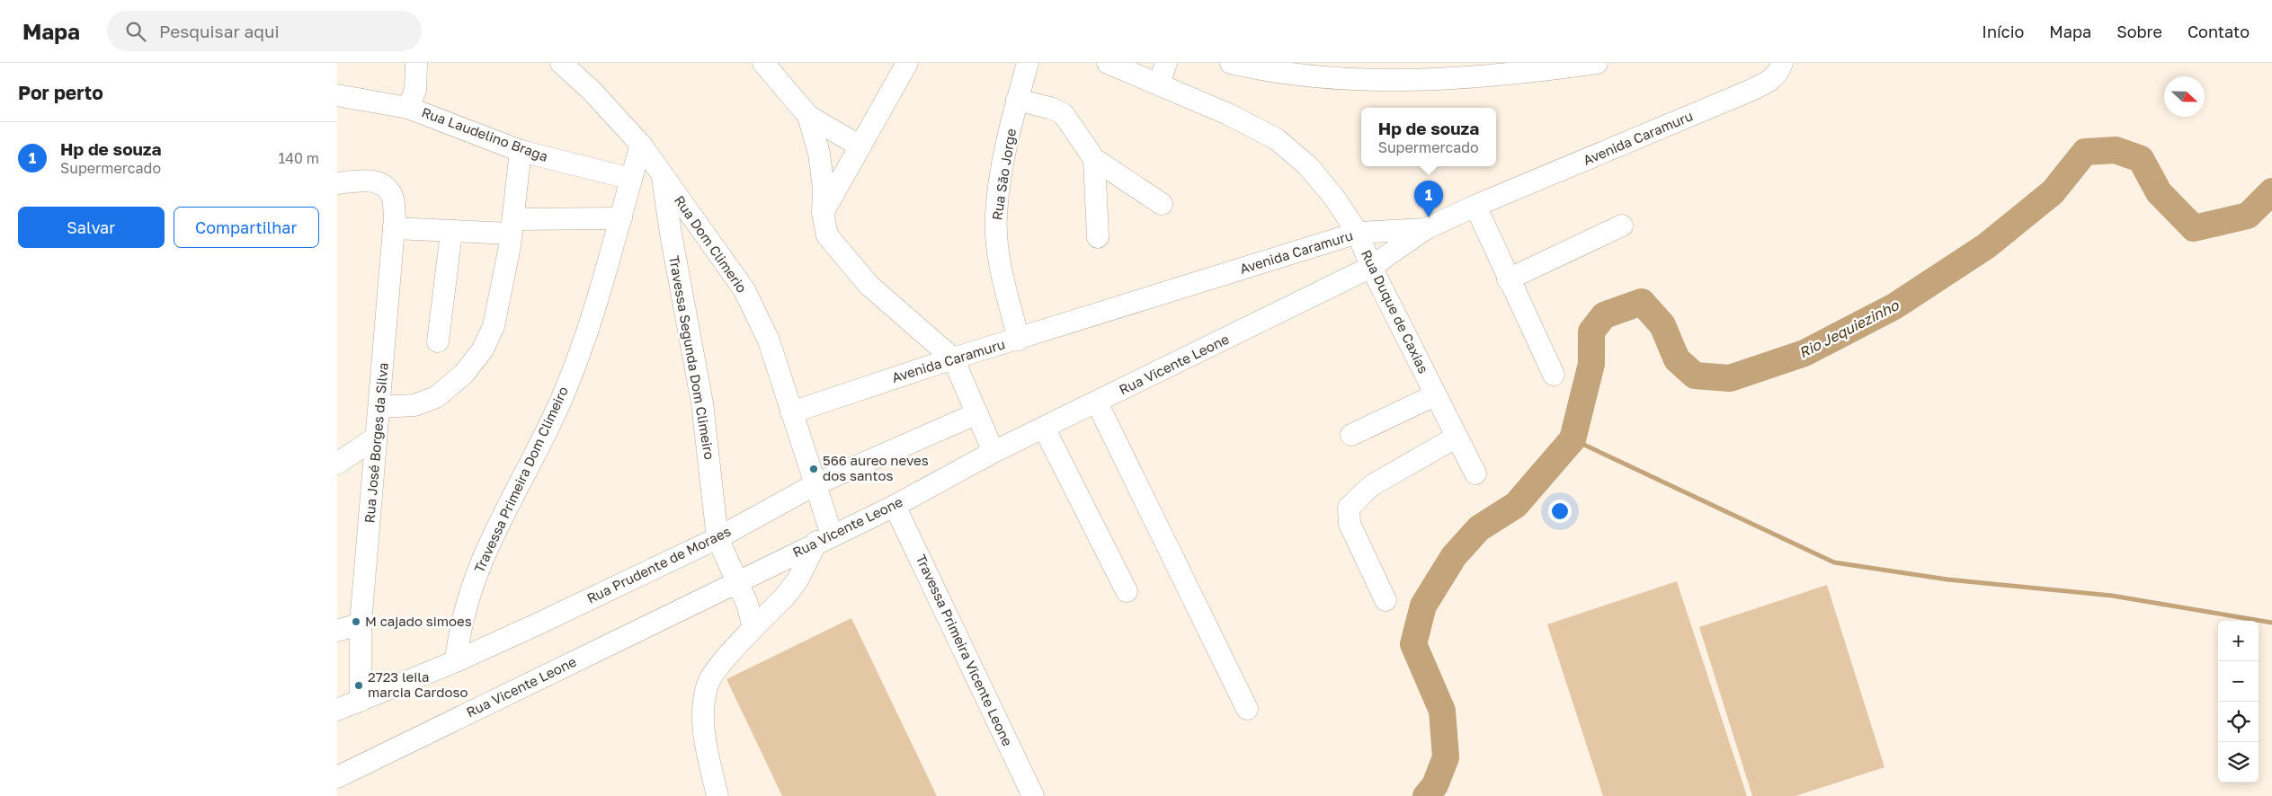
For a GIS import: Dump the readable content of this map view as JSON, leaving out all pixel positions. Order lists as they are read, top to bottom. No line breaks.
{"streets":{"street":["Rua Laudelino Braga","Avenida Caramuru","Rua São Jorge","Rua Dom Climerio","Rua Duque de Caxias","Travessa Segunda Dom Climeiro","Rua Vicente Leone","Rua José Borges da Silva","Travessa Primeira Dom Climeiro","Rua Prudente de Moraes","Travessa Primeira Vicente Leone"]},"crossings":[["Rua Laudelino Braga","Travessa Primeira Dom Climeiro"],["Avenida Caramuru","Rua São Jorge"],["Avenida Caramuru","Rua Dom Climerio"],["Avenida Caramuru","Rua Duque de Caxias"],["Avenida Caramuru","Rua Vicente Leone"],["Rua Dom Climerio","Travessa Segunda Dom Climeiro"],["Rua Dom Climerio","Rua Vicente Leone"],["Rua Dom Climerio","Travessa Primeira Dom Climeiro"],["Rua Dom Climerio","Rua Prudente de Moraes"],["Rua Duque de Caxias","Rua Vicente Leone"],["Travessa Segunda Dom Climeiro","Rua Vicente Leone"],["Travessa Segunda Dom Climeiro","Rua Prudente de Moraes"],["Rua Vicente Leone","Travessa Primeira Vicente Leone"],["Rua José Borges da Silva","Rua Prudente de Moraes"],["Travessa Primeira Dom Climeiro","Rua Prudente de Moraes"]],"water":["Rio Jequiezinho"],"places":["566 aureo neves dos santos","M cajado simoes","2723 leila marcia Cardoso"],"north":"right","page":{"header":"Mapa","search":"Pesquisar aqui","nav":["Início","Mapa","Sobre","Contato"],"heading":"Por perto","popup":["Hp de souza","Supermercado"],"list":[{"mark":"1","name":"Hp de souza","note":"Supermercado","value":"140 m"}],"pins":"1","buttons":["Salvar","Compartilhar"],"map_buttons":["+","−"]}}
